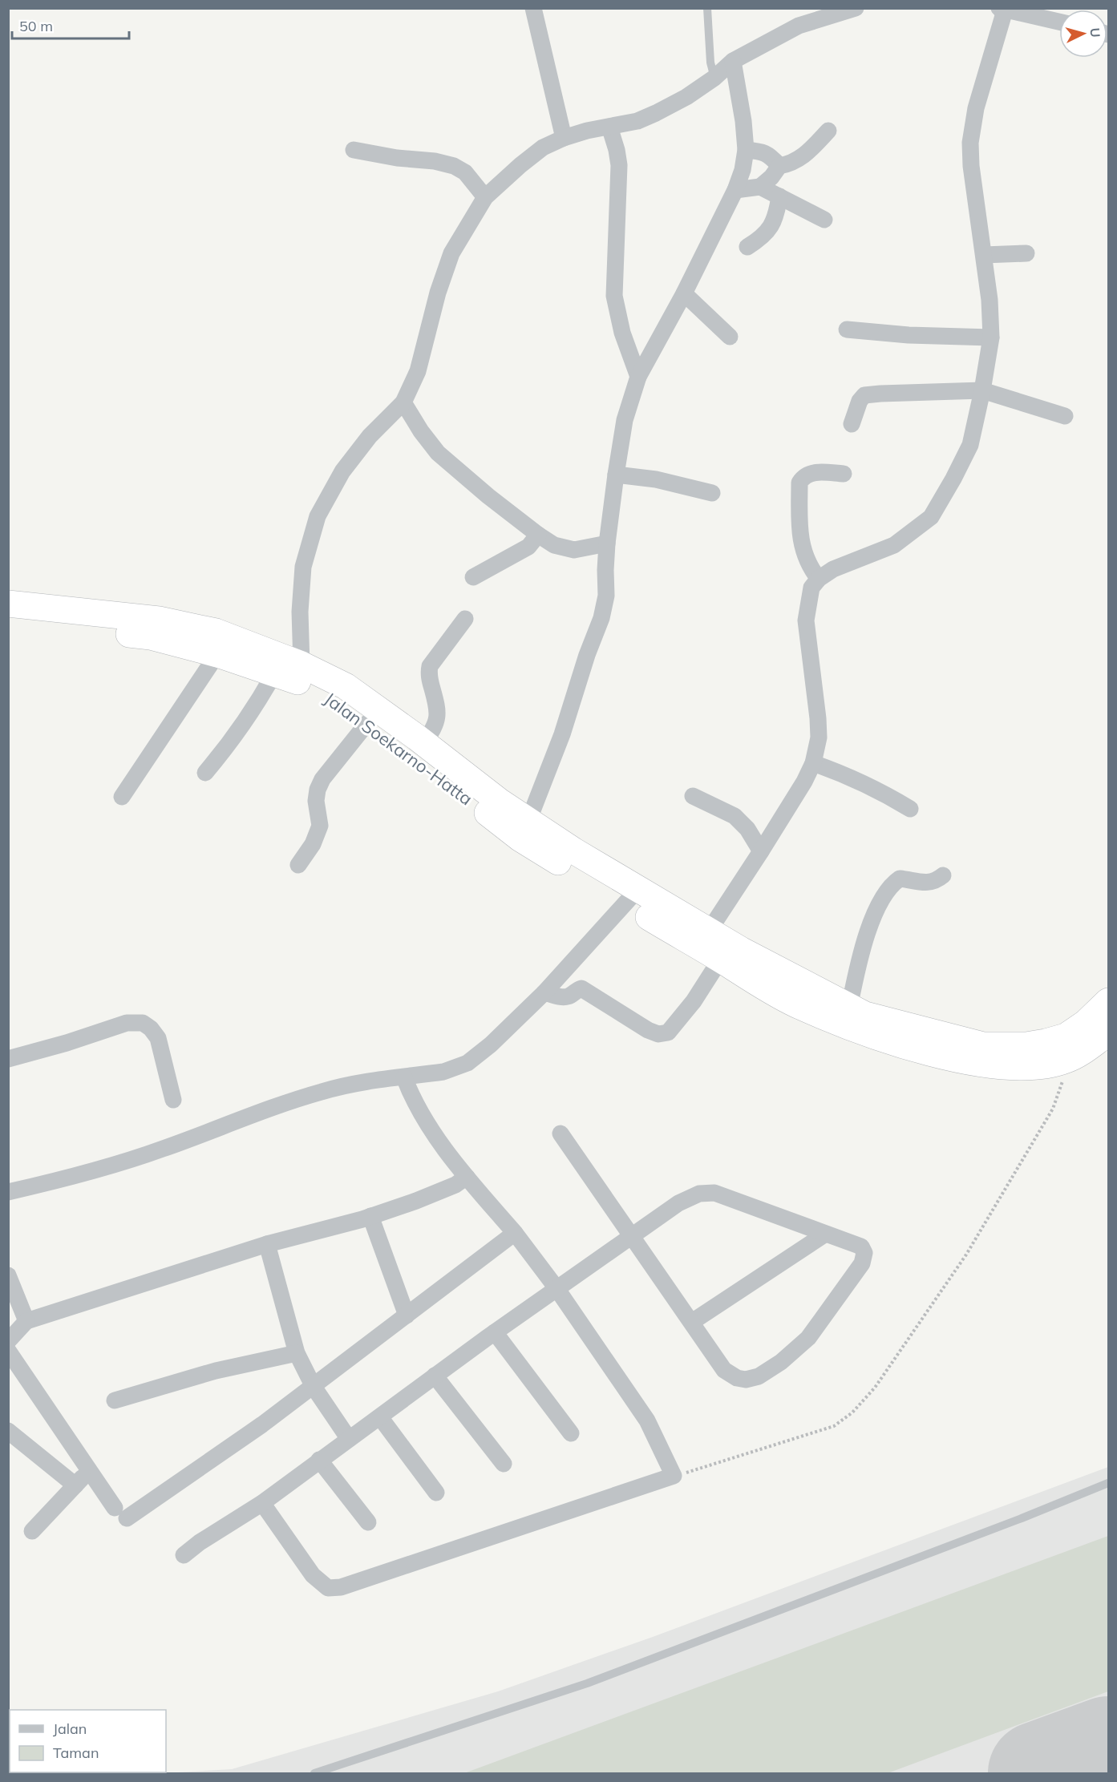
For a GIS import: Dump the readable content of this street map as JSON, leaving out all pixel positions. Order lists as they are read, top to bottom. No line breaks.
{"streets":{"highway":["Jalan Soekarno-Hatta"]},"legend":["Jalan","Taman"],"scale_bar":"50 m","north":"right"}
